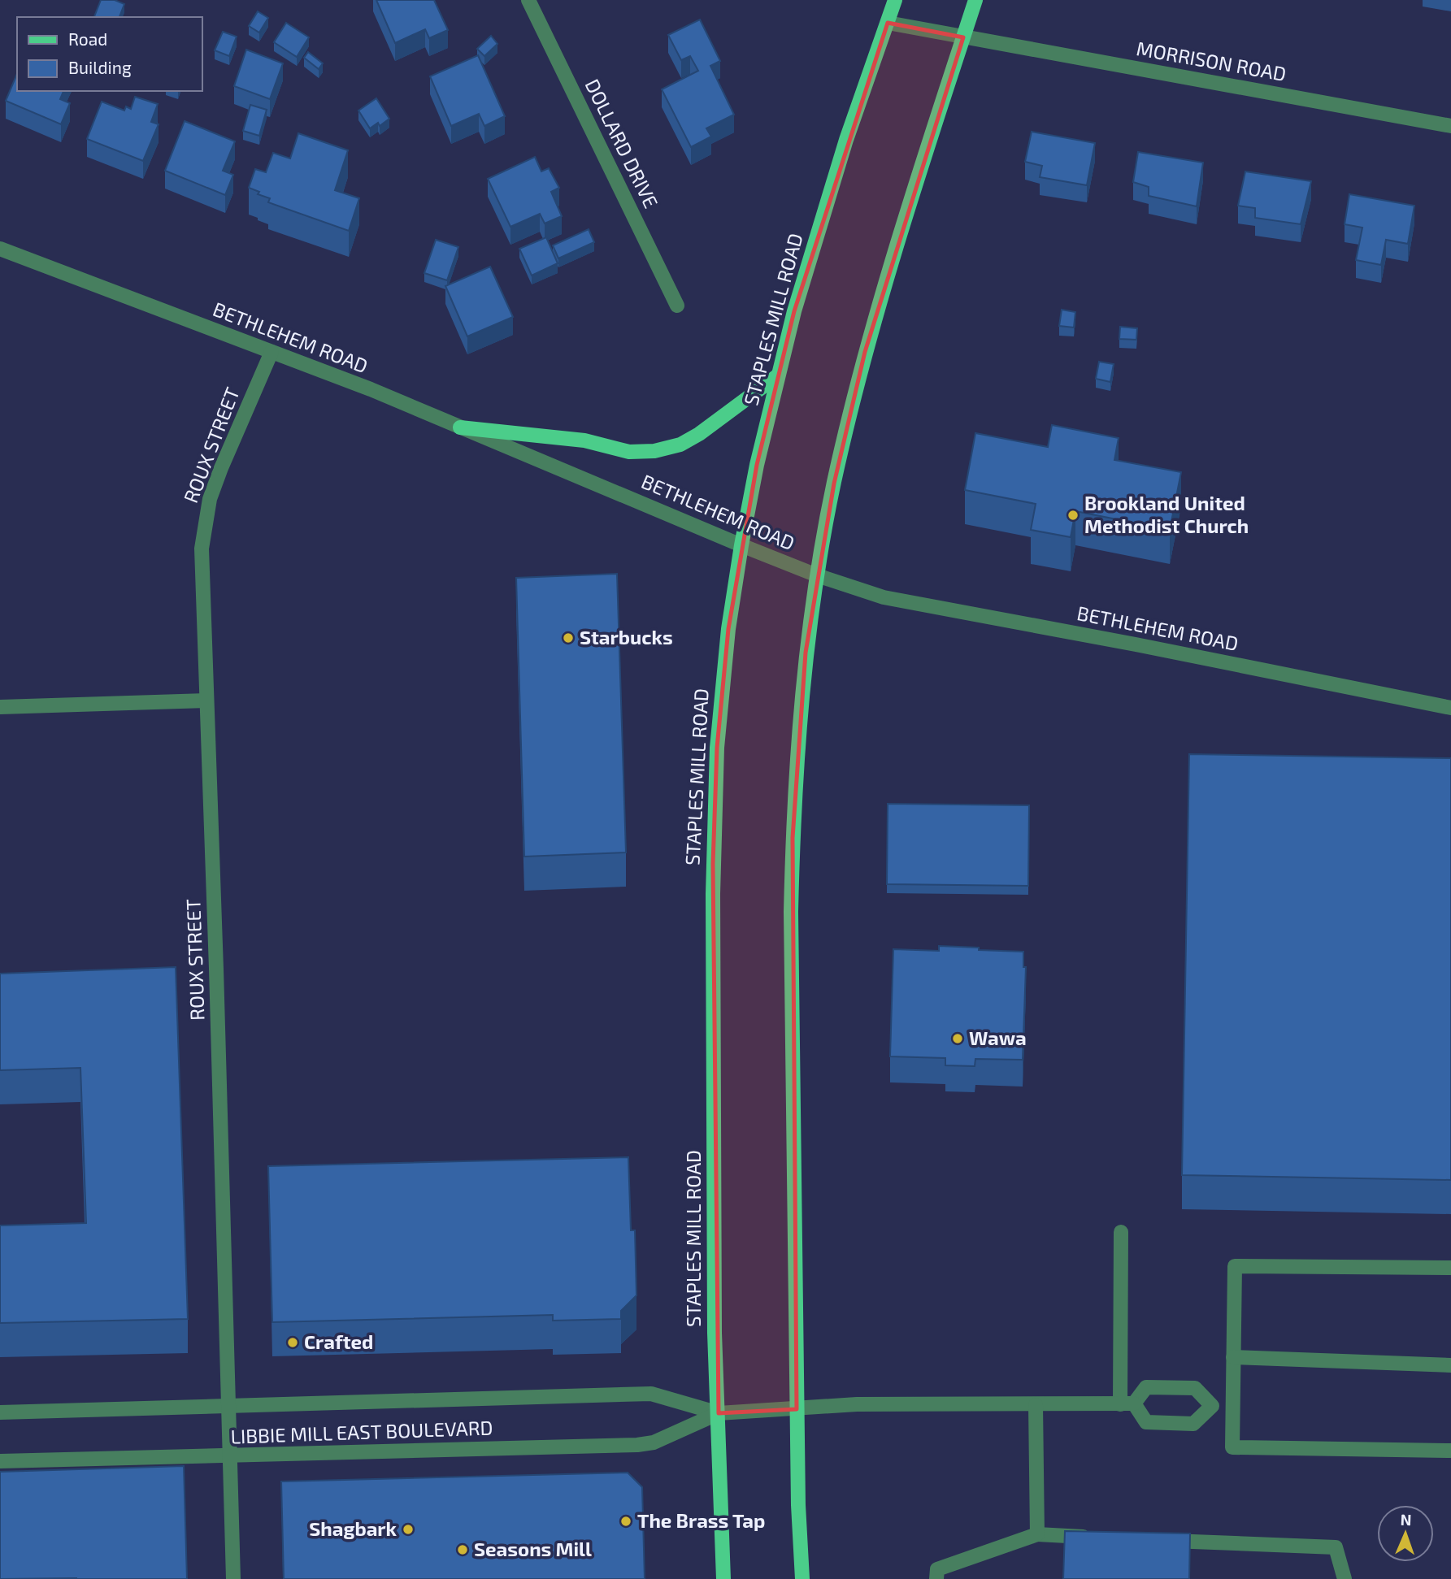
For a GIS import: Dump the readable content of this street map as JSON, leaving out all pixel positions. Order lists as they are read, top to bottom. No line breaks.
{"streets":{"main road":["STAPLES MILL ROAD"],"street":["MORRISON ROAD","DOLLARD DRIVE","BETHLEHEM ROAD","ROUX STREET","LIBBIE MILL EAST BOULEVARD"]},"crossings":[["MORRISON ROAD","STAPLES MILL ROAD"],["STAPLES MILL ROAD","BETHLEHEM ROAD"],["STAPLES MILL ROAD","LIBBIE MILL EAST BOULEVARD"],["BETHLEHEM ROAD","ROUX STREET"],["ROUX STREET","LIBBIE MILL EAST BOULEVARD"]],"places":["Brookland United Methodist Church","Starbucks","Wawa","Crafted","The Brass Tap","Shagbark","Seasons Mill"],"legend":["Road","Building"],"north":"top"}
